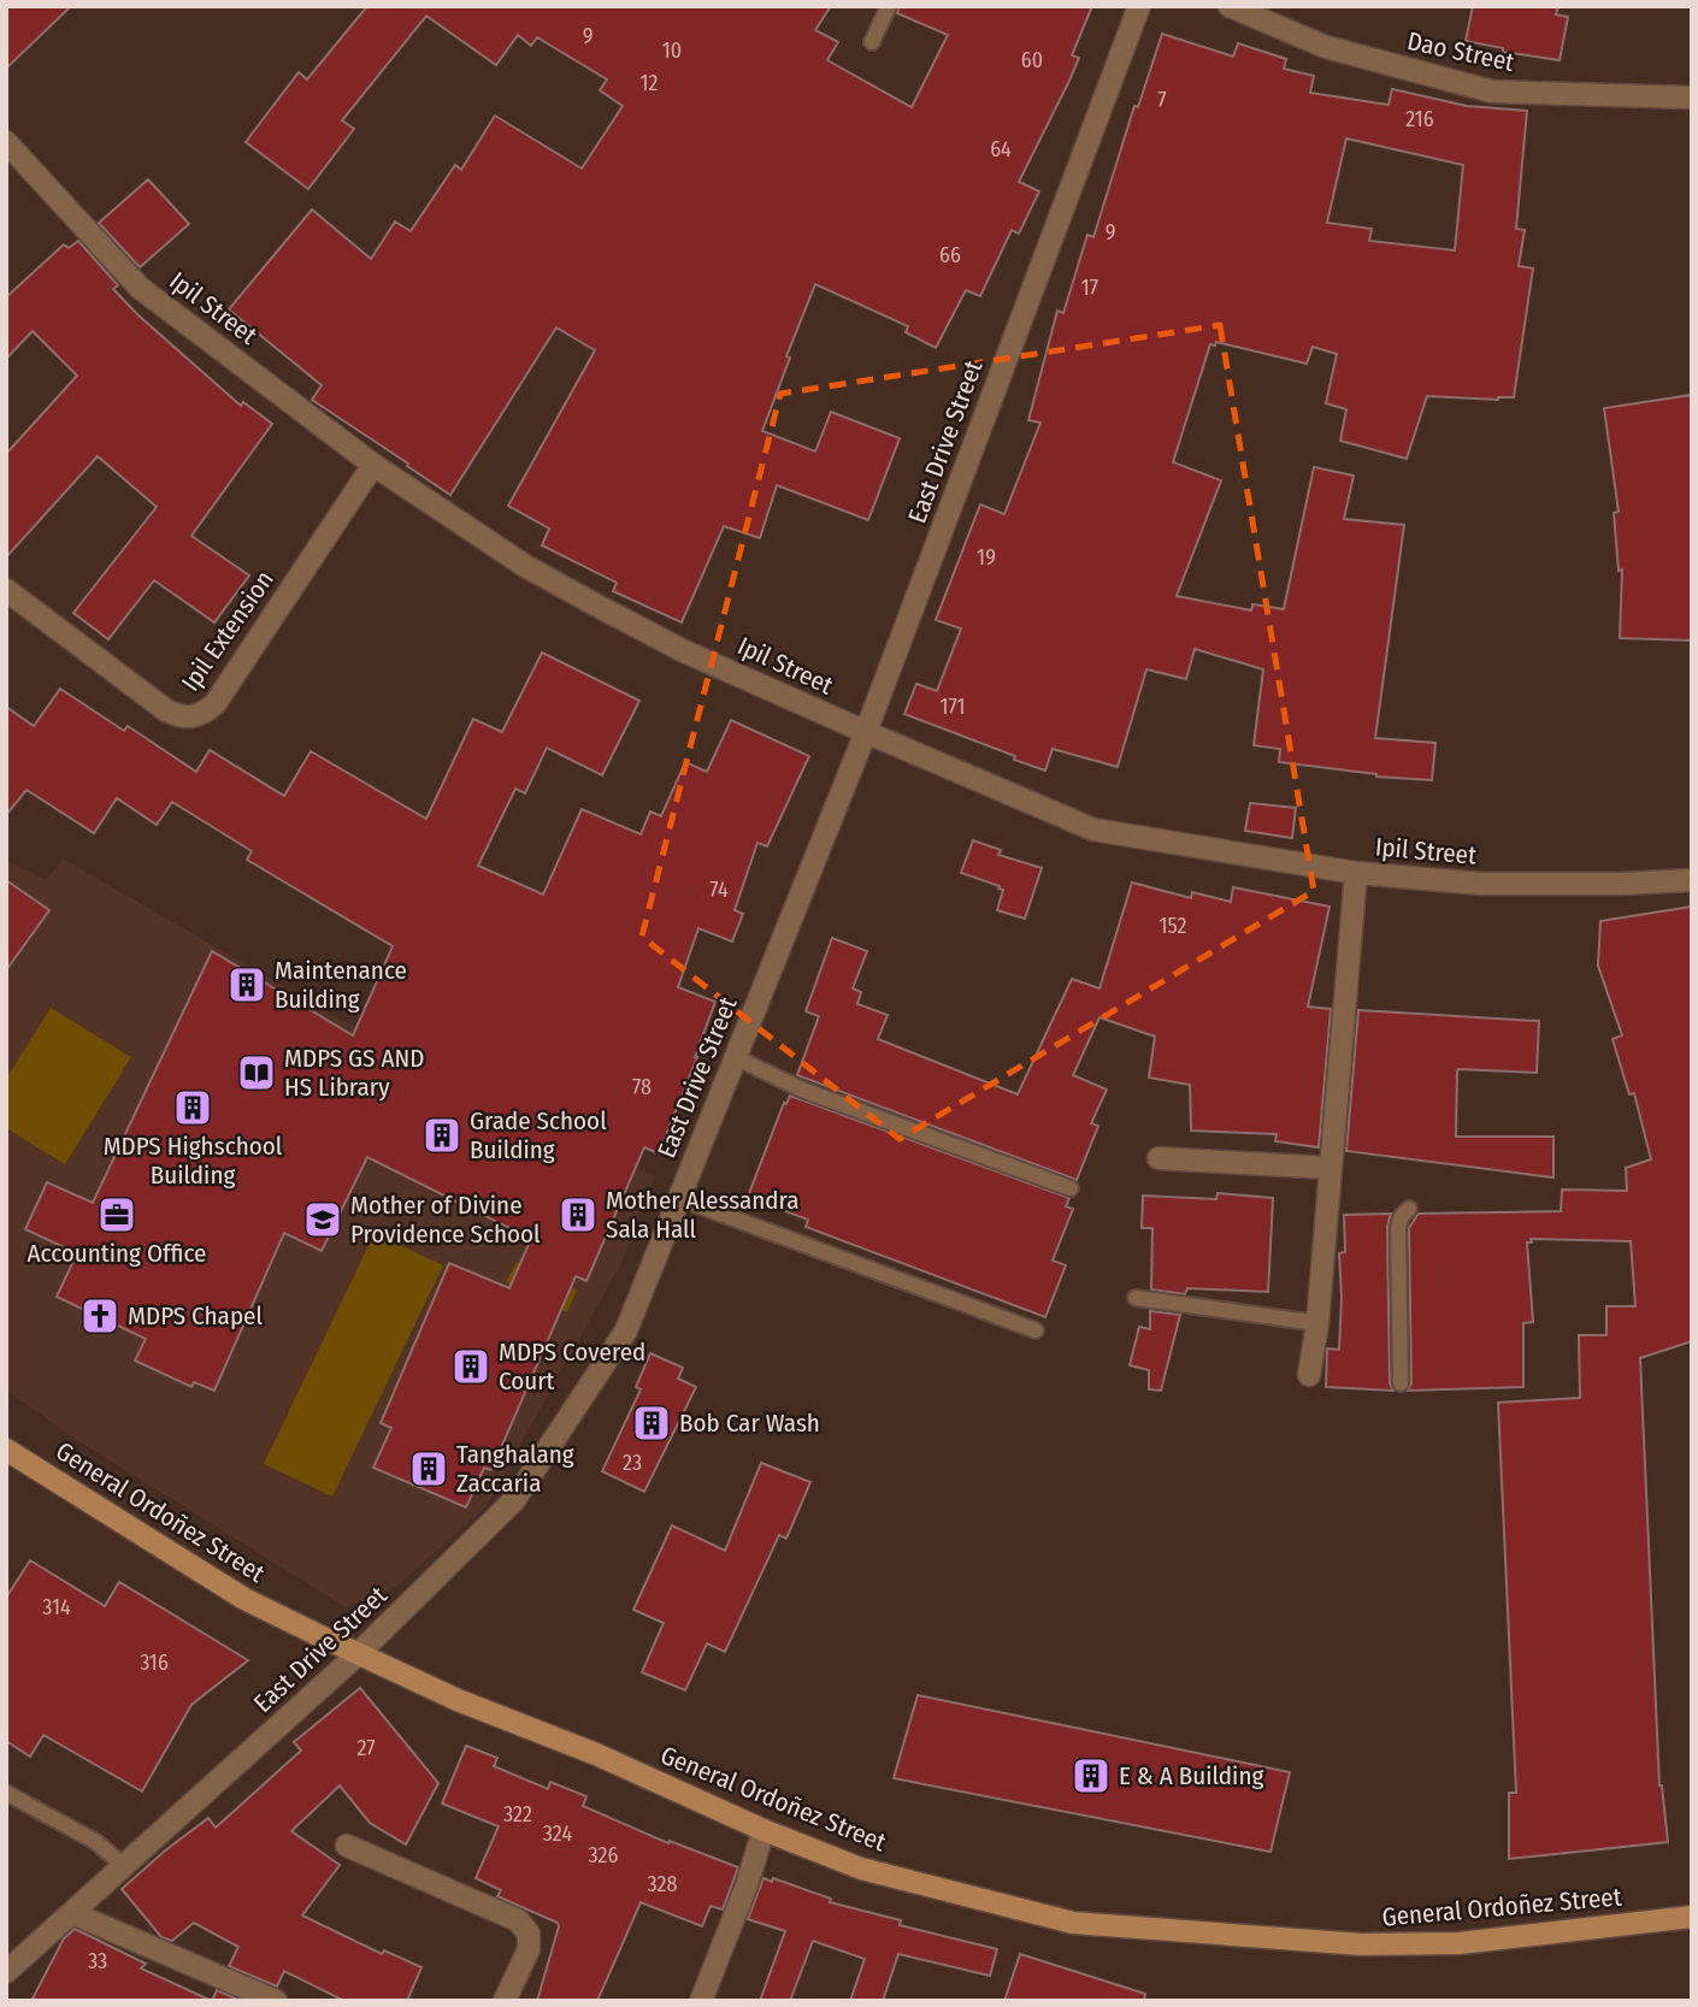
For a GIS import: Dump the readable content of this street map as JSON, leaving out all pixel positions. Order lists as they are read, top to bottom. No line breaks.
{"streets":{"main road":["General Ordoñez Street"],"street":["Dao Street","Ipil Street","East Drive Street","Ipil Extension"]},"crossings":[["Ipil Street","East Drive Street"],["Ipil Street","Ipil Extension"],["East Drive Street","General Ordoñez Street"]],"places":{"building":["Maintenance Building","MDPS Highschool Building","Grade School Building","Mother Alessandra Sala Hall","MDPS Covered Court","Bob Car Wash","Tanghalang Zaccaria","E & A Building"],"library":["MDPS GS AND HS Library"],"office":["Accounting Office"],"school or university":["Mother of Divine Providence School"],"church":["MDPS Chapel"]},"house_numbers":["9","10","60","12","7","216","64","9","66","17","19","171","74","152","78","23","314","316","27","322","324","326","328","33"]}
